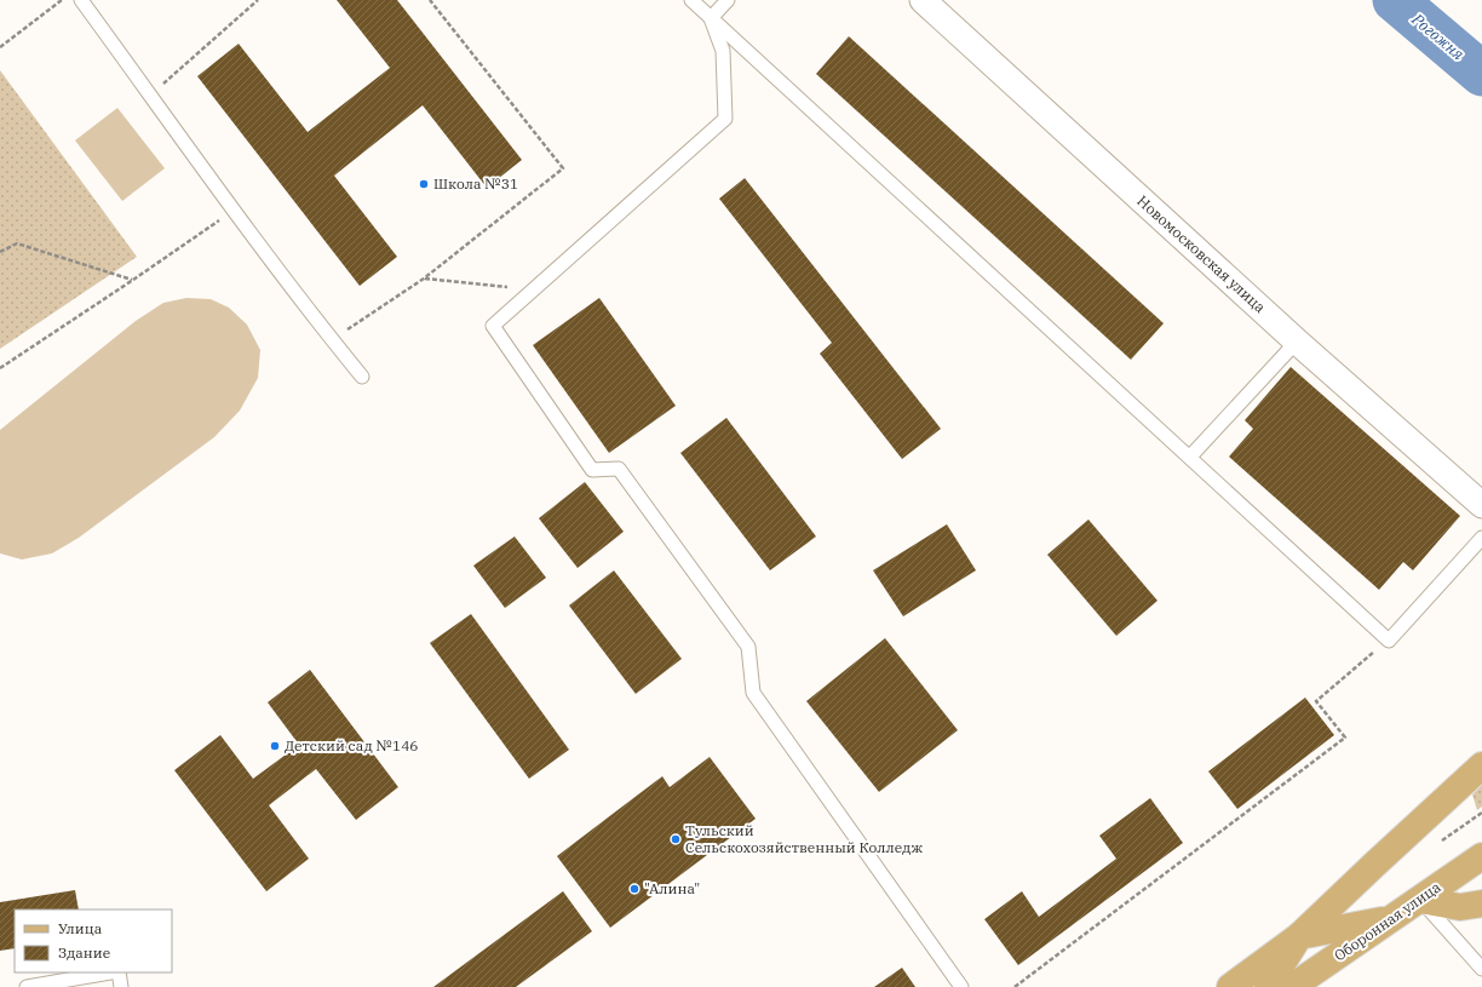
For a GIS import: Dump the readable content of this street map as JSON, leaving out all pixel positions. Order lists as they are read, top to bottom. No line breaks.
{"streets":{"main road":["Оборонная улица"],"street":["Новомосковская улица"]},"water":["Рогожня"],"places":["Школа №31","Детский сад №146","Тульский Сельскохозяйственный Колледж","\"Алина\""],"legend":["Улица","Здание"]}
